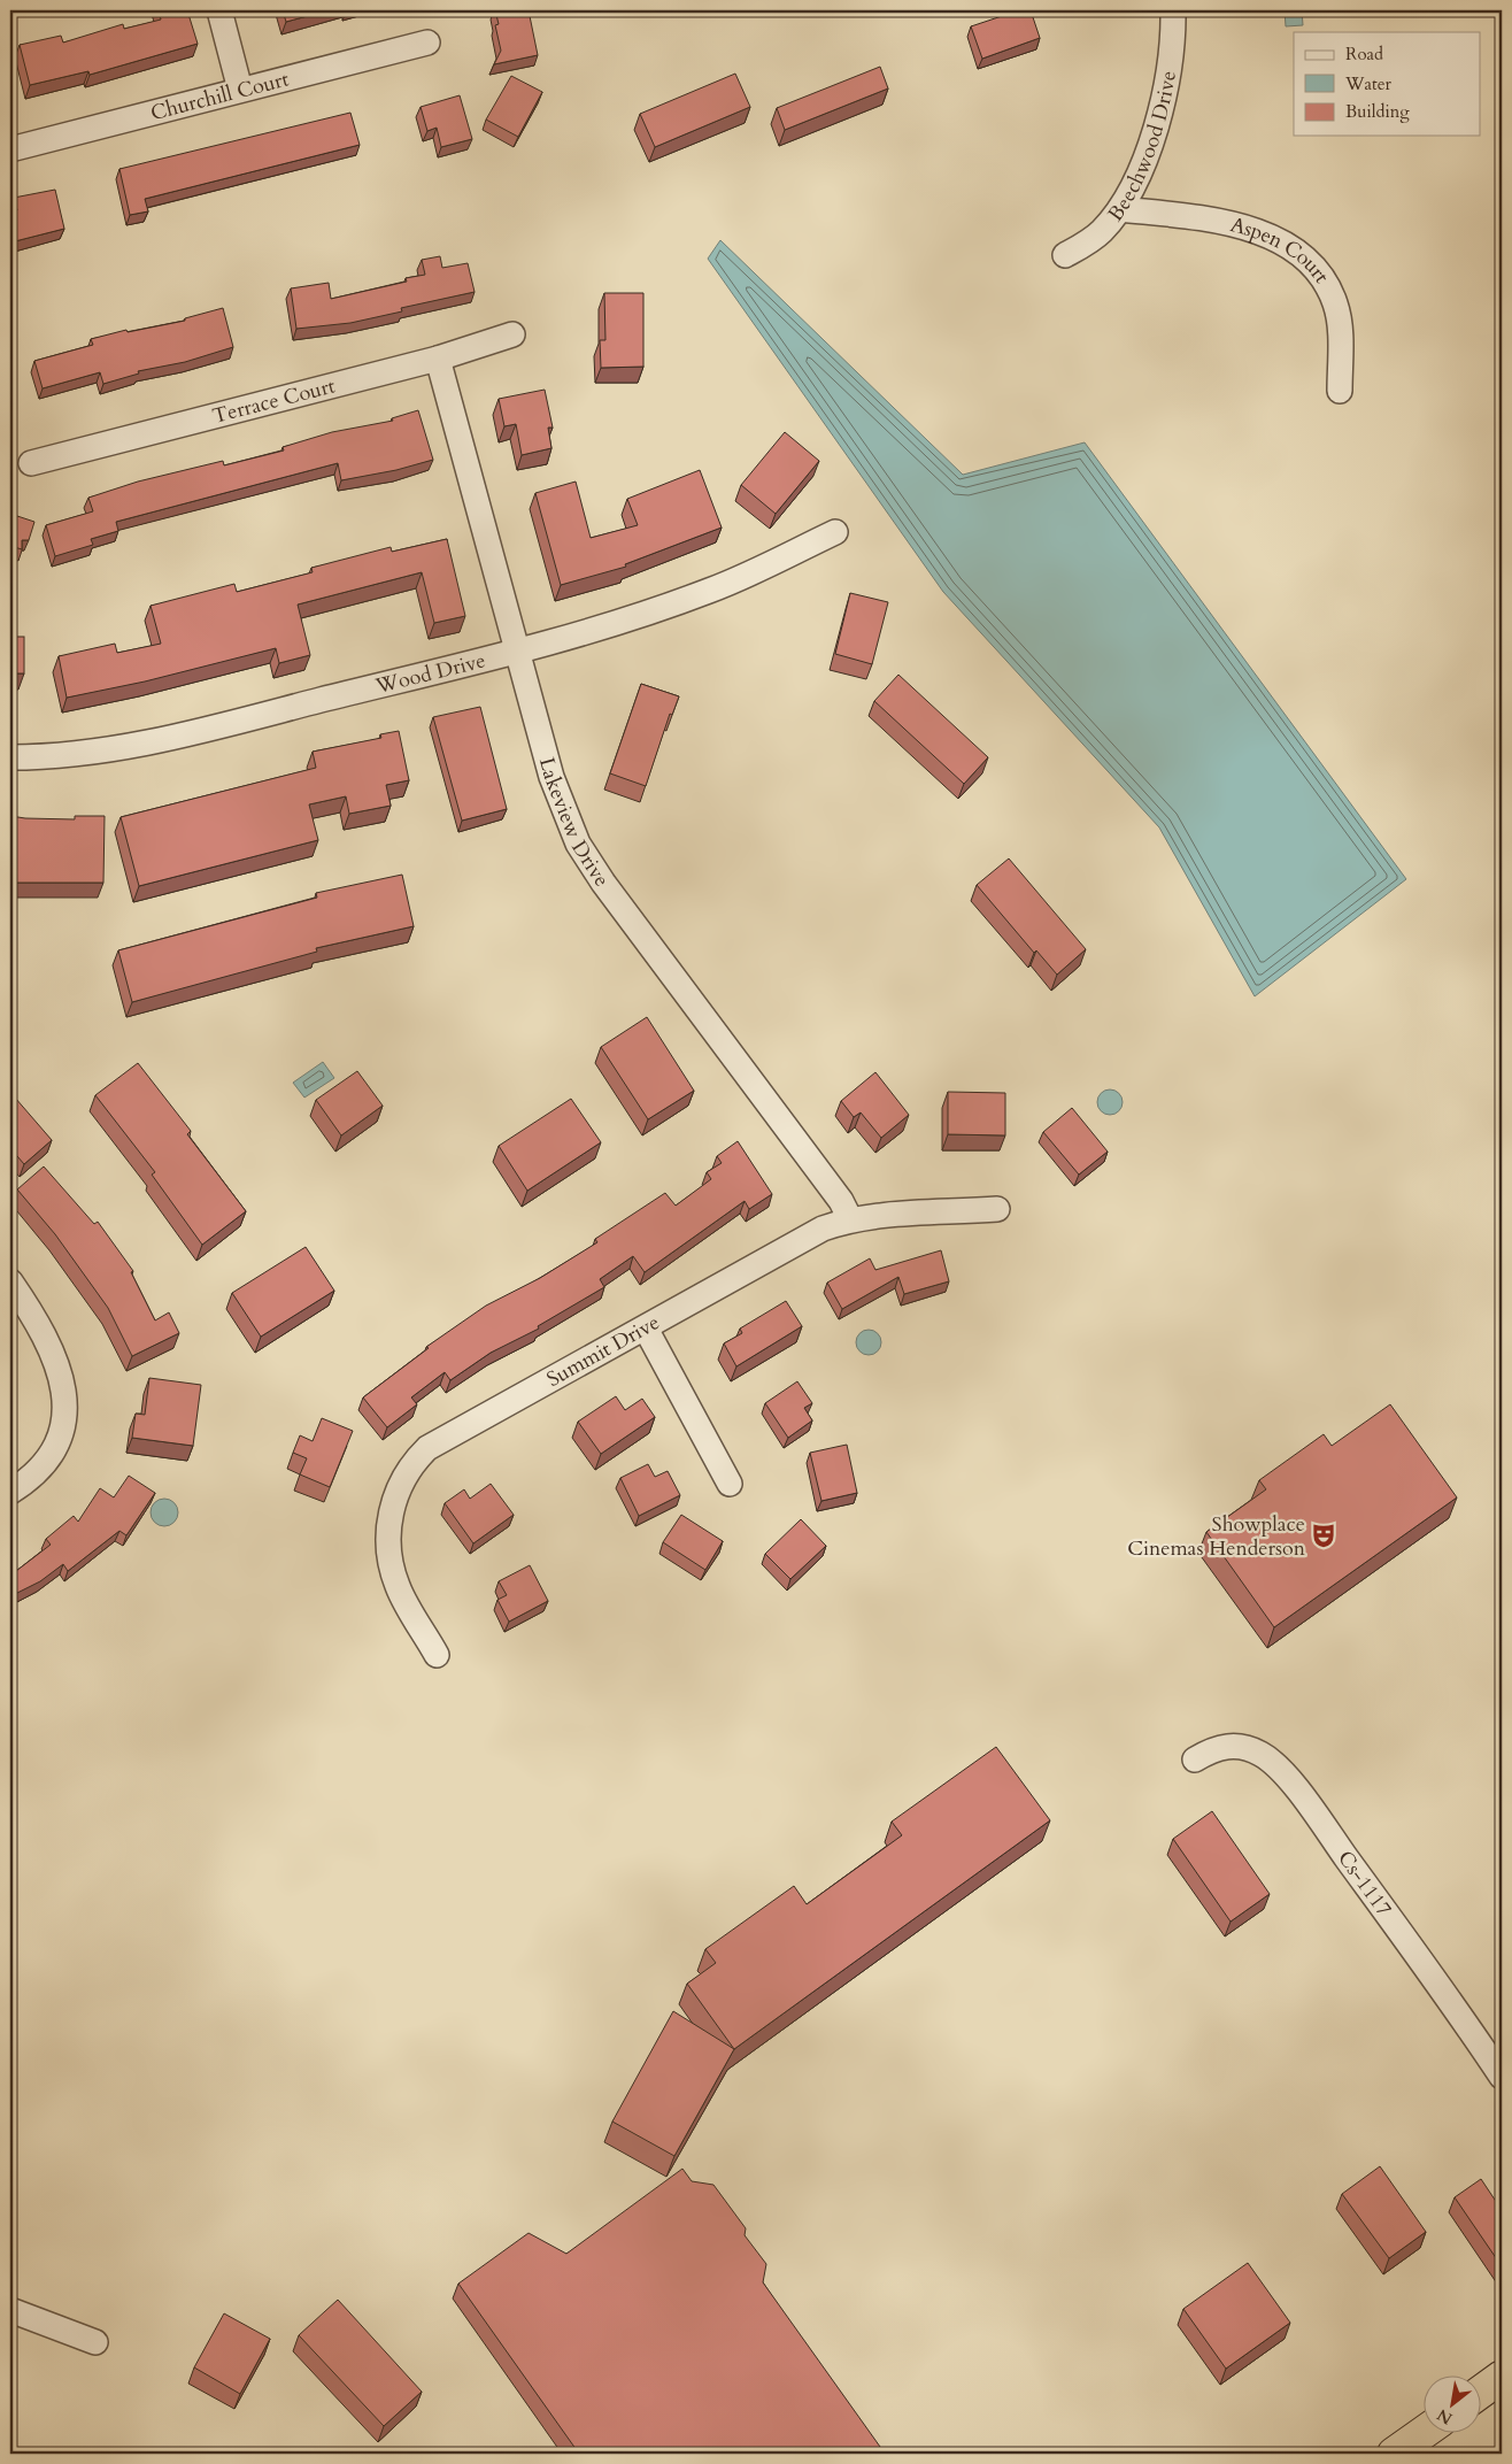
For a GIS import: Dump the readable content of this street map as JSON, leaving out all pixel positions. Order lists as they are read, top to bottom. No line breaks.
{"streets":{"street":["Churchill Court","Beechwood Drive","Aspen Court","Terrace Court","Wood Drive","Lakeview Drive","Summit Drive","Cs-1117"]},"crossings":[["Beechwood Drive","Aspen Court"],["Terrace Court","Lakeview Drive"],["Wood Drive","Lakeview Drive"],["Lakeview Drive","Summit Drive"]],"places":{"theatre":["Showplace Cinemas Henderson"]},"legend":["Road","Water","Building"],"north":"bottom left"}
